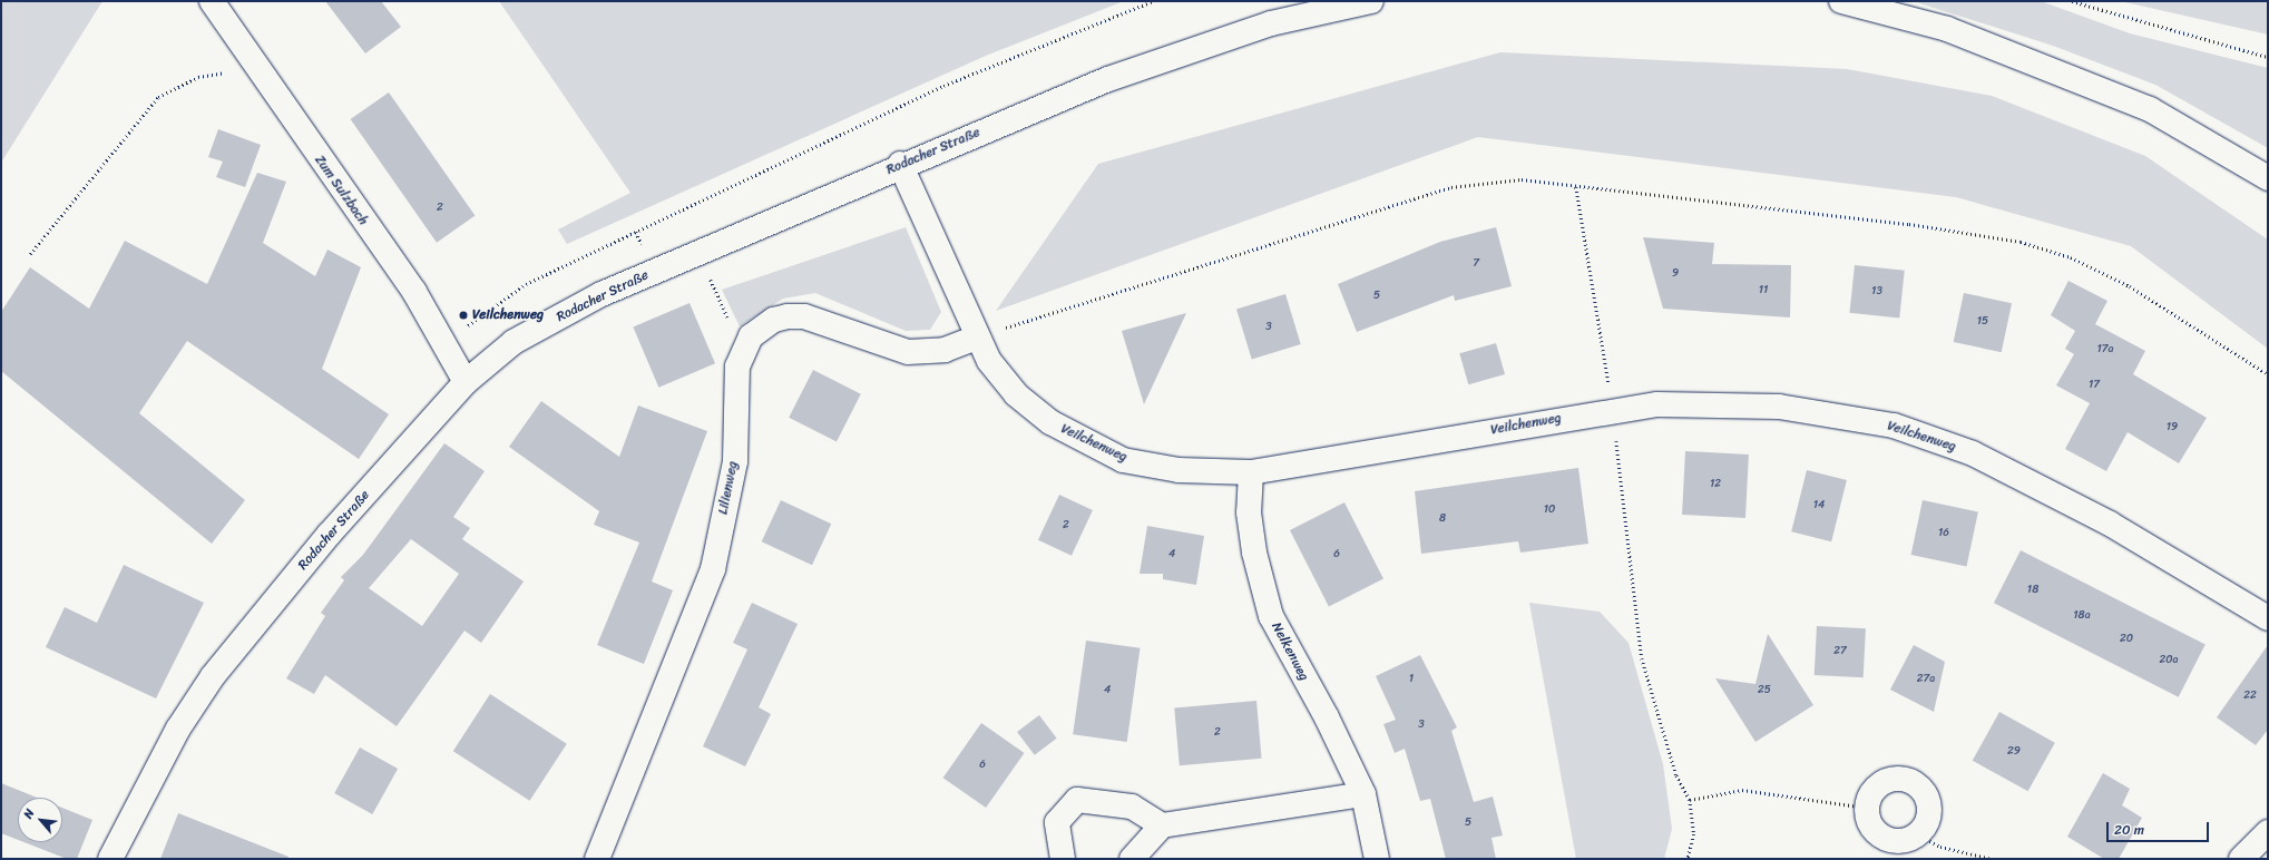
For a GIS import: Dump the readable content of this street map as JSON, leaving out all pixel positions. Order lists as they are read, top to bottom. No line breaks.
{"streets":{"street":["Rodacher Straße","Zum Sulzbach","Veilchenweg","Lilienweg","Nelkenweg"]},"crossings":[["Rodacher Straße","Zum Sulzbach"],["Rodacher Straße","Veilchenweg"],["Veilchenweg","Nelkenweg"]],"places":["Veilchenweg"],"house_numbers":["2","7","9","11","13","5","15","3","17a","17","19","12","14","10","8","2","16","4","6","18","18a","20","27","20a","1","27a","4","25","22","3","2","29","6","5"],"scale_bar":"20 m","north":"top left"}
